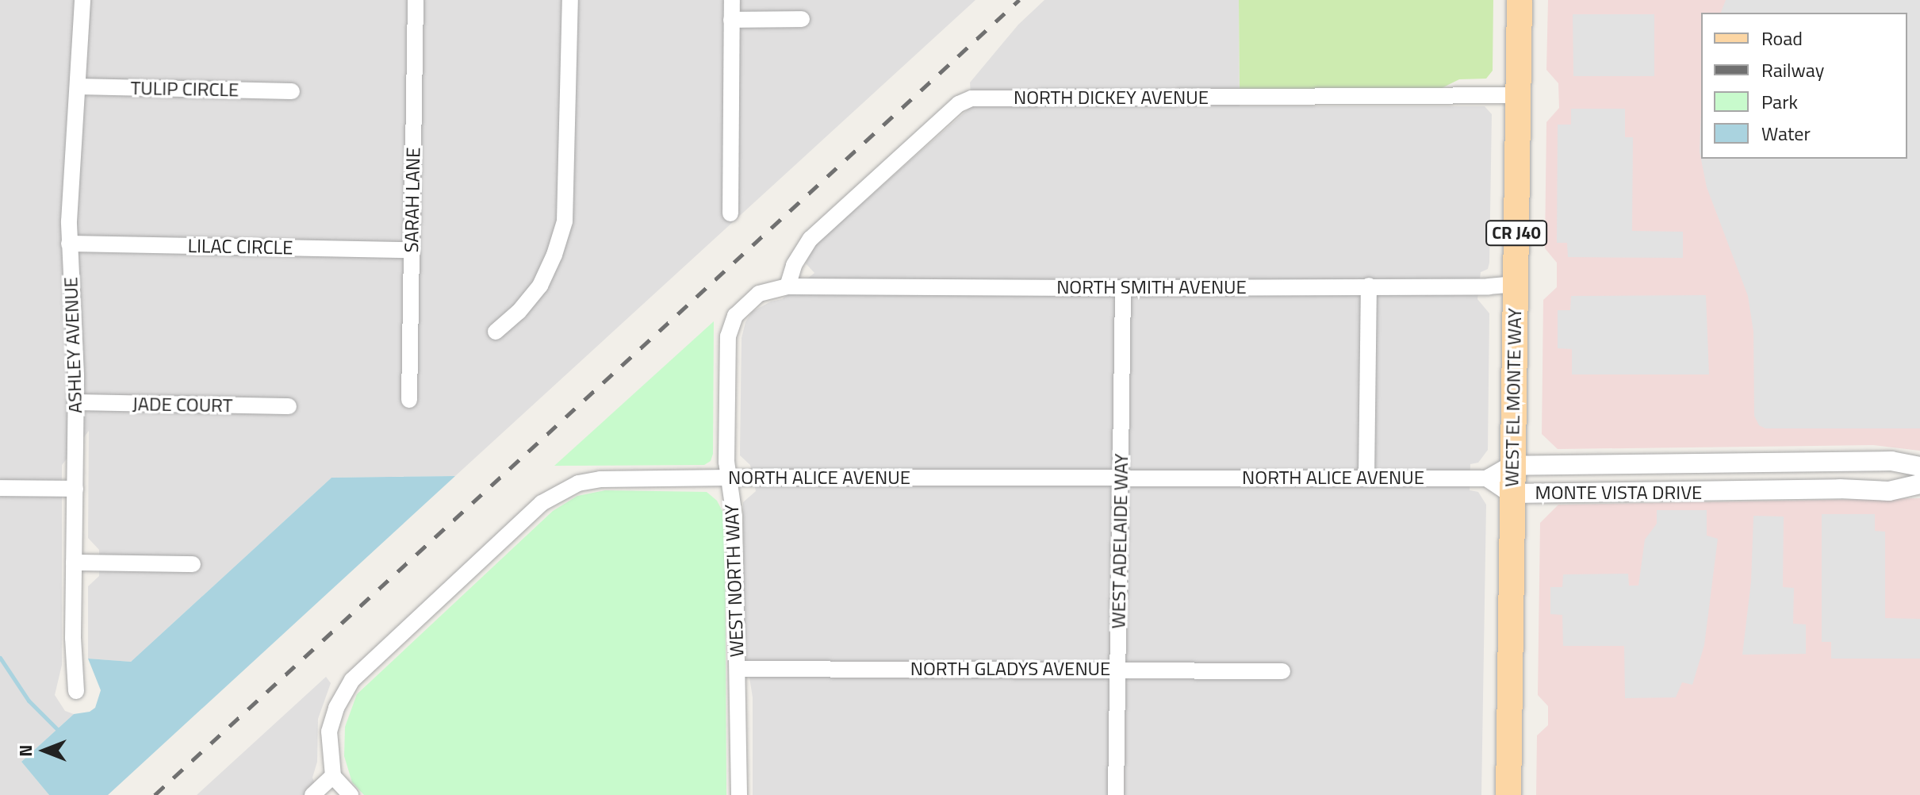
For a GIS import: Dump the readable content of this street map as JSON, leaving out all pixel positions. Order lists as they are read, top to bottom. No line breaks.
{"streets":{"main road":["CR J40","WEST EL MONTE WAY"],"street":["TULIP CIRCLE","NORTH DICKEY AVENUE","SARAH LANE","LILAC CIRCLE","NORTH SMITH AVENUE","ASHLEY AVENUE","JADE COURT","NORTH ALICE AVENUE","MONTE VISTA DRIVE","WEST ADELAIDE WAY","WEST NORTH WAY","NORTH GLADYS AVENUE"]},"crossings":[["TULIP CIRCLE","ASHLEY AVENUE"],["NORTH DICKEY AVENUE","NORTH SMITH AVENUE"],["NORTH DICKEY AVENUE","WEST EL MONTE WAY"],["NORTH DICKEY AVENUE","WEST NORTH WAY"],["SARAH LANE","LILAC CIRCLE"],["LILAC CIRCLE","ASHLEY AVENUE"],["NORTH SMITH AVENUE","WEST EL MONTE WAY"],["NORTH SMITH AVENUE","WEST ADELAIDE WAY"],["NORTH SMITH AVENUE","WEST NORTH WAY"],["ASHLEY AVENUE","JADE COURT"],["WEST EL MONTE WAY","MONTE VISTA DRIVE"],["NORTH ALICE AVENUE","MONTE VISTA DRIVE"],["NORTH ALICE AVENUE","WEST ADELAIDE WAY"],["NORTH ALICE AVENUE","WEST NORTH WAY"],["WEST ADELAIDE WAY","NORTH GLADYS AVENUE"],["WEST NORTH WAY","NORTH GLADYS AVENUE"]],"legend":["Road","Railway","Park","Water"],"north":"left"}
